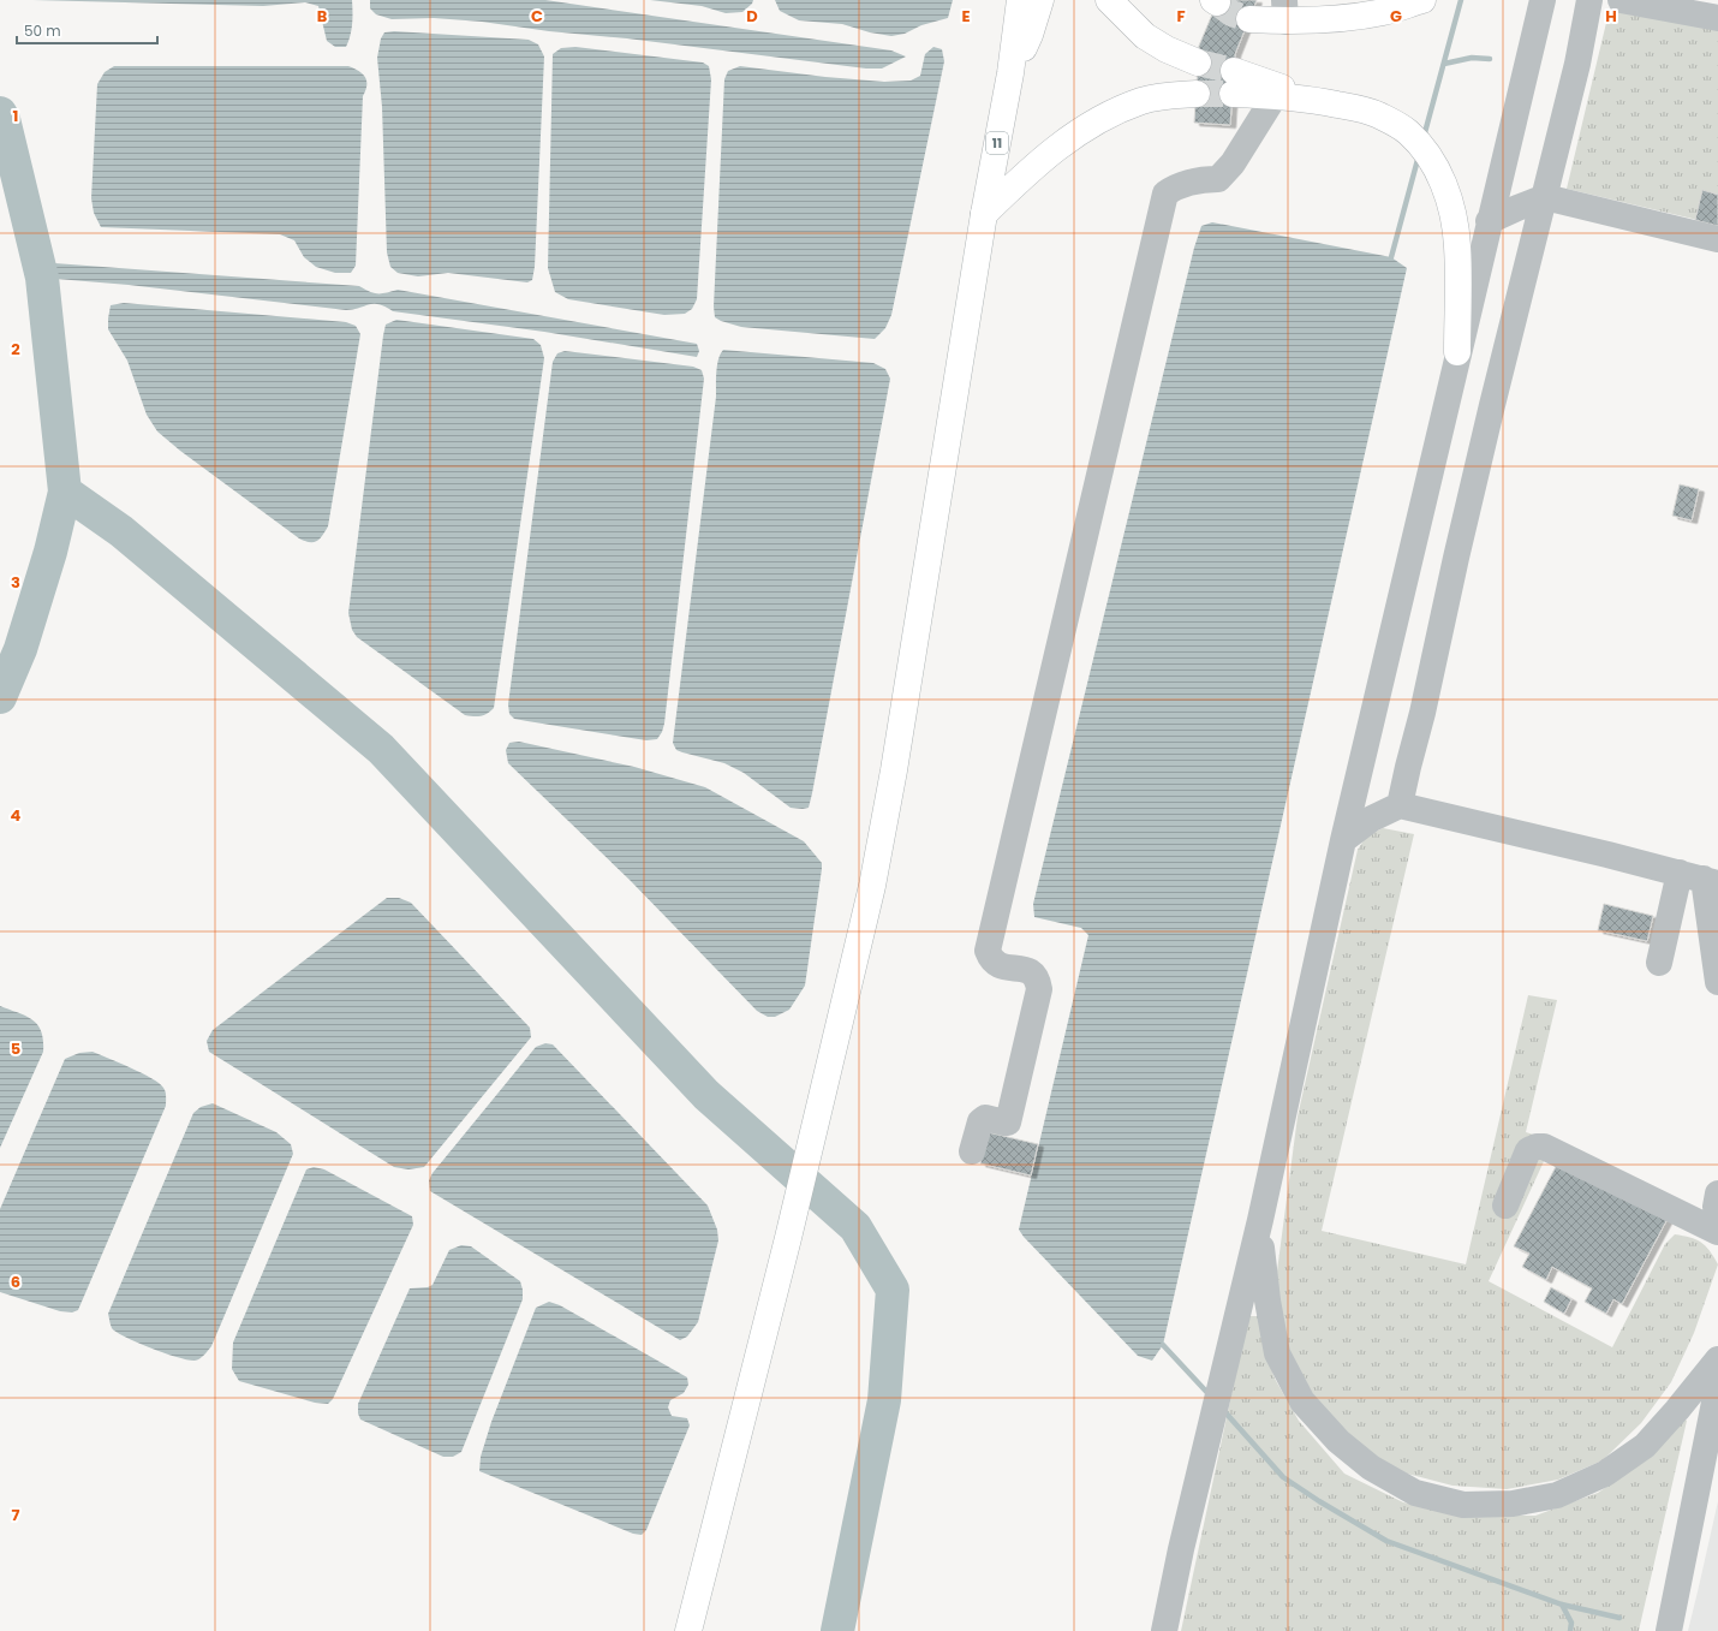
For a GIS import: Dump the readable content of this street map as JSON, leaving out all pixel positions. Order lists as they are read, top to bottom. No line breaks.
{"streets":{"main road":["11"]},"scale_bar":"50 m","grid":{"columns":["B","C","D","E","F","G","H"],"rows":["1","2","3","4","5","6","7"]}}
